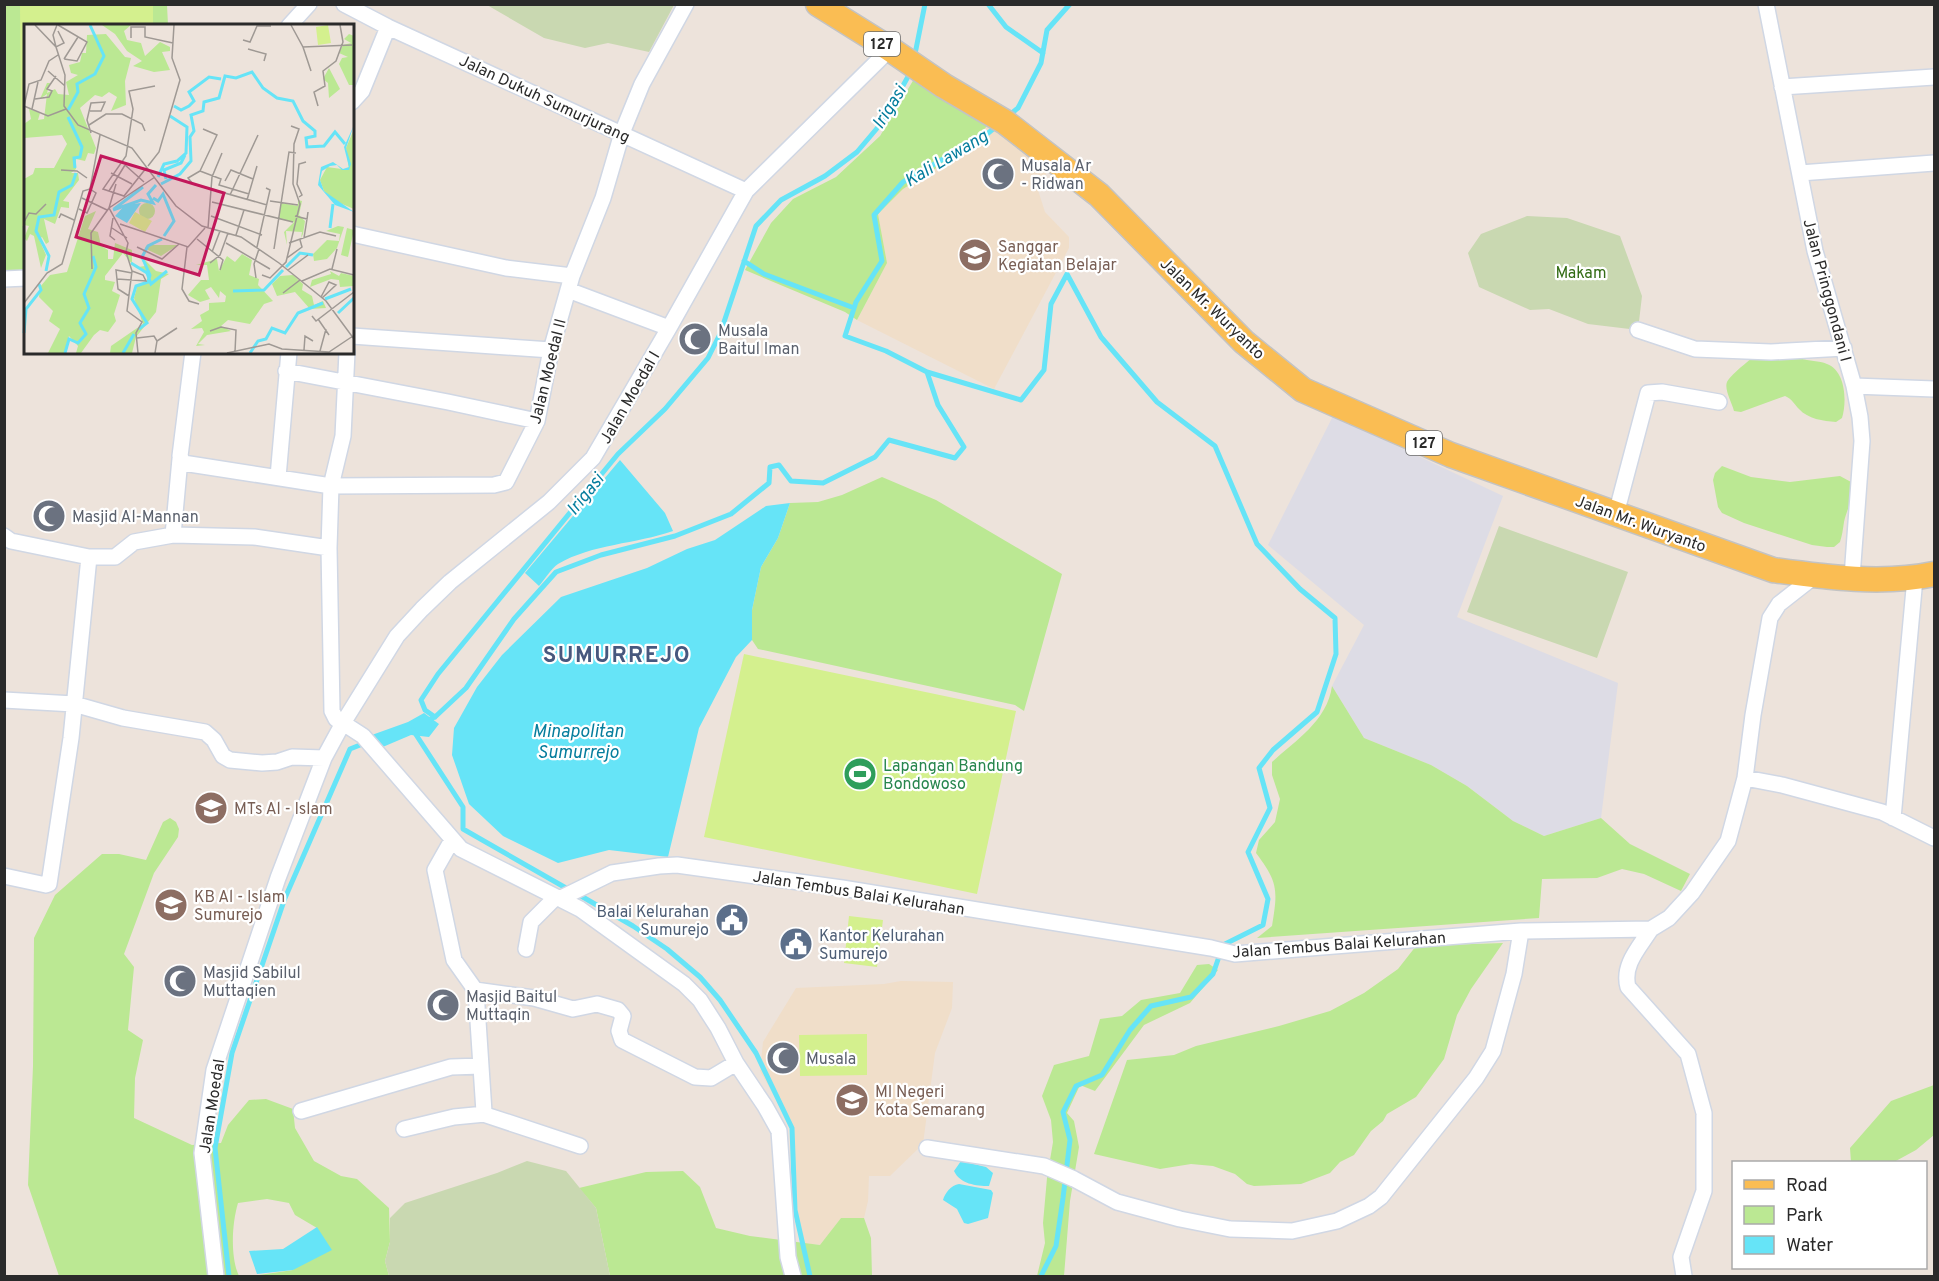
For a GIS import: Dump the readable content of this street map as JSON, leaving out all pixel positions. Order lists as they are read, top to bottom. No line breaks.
{"streets":{"main road":["127","Jalan Mr. Wuryanto"],"street":["Jalan Dukuh Sumurjurang","Jalan Pringgondani I","Jalan Moedal II","Jalan Moedal I","Jalan Tembus Balai Kelurahan","Jalan Moedal"]},"crossings":[["Jalan Dukuh Sumurjurang","Jalan Moedal II"],["Jalan Dukuh Sumurjurang","Jalan Moedal I"],["Jalan Pringgondani I","Jalan Mr. Wuryanto"],["Jalan Mr. Wuryanto","Jalan Moedal I"],["Jalan Moedal I","Jalan Moedal"]],"districts":["SUMURREJO"],"water":["Irigasi","Kali Lawang","Minapolitan Sumurrejo"],"parks":["Makam"],"places":{"mosque":["Musala Ar - Ridwan","Musala Baitul Iman","Masjid Al-Mannan","Masjid Sabilul Muttaqien","Masjid Baitul Muttaqin","Musala"],"school or university":["Sanggar Kegiatan Belajar","MTs Al - Islam","KB Al - Islam Sumurejo","MI Negeri Kota Semarang"],"sports":["Lapangan Bandung Bondowoso"],"public building":["Balai Kelurahan Sumurejo","Kantor Kelurahan Sumurejo"]},"legend":["Road","Park","Water"]}
